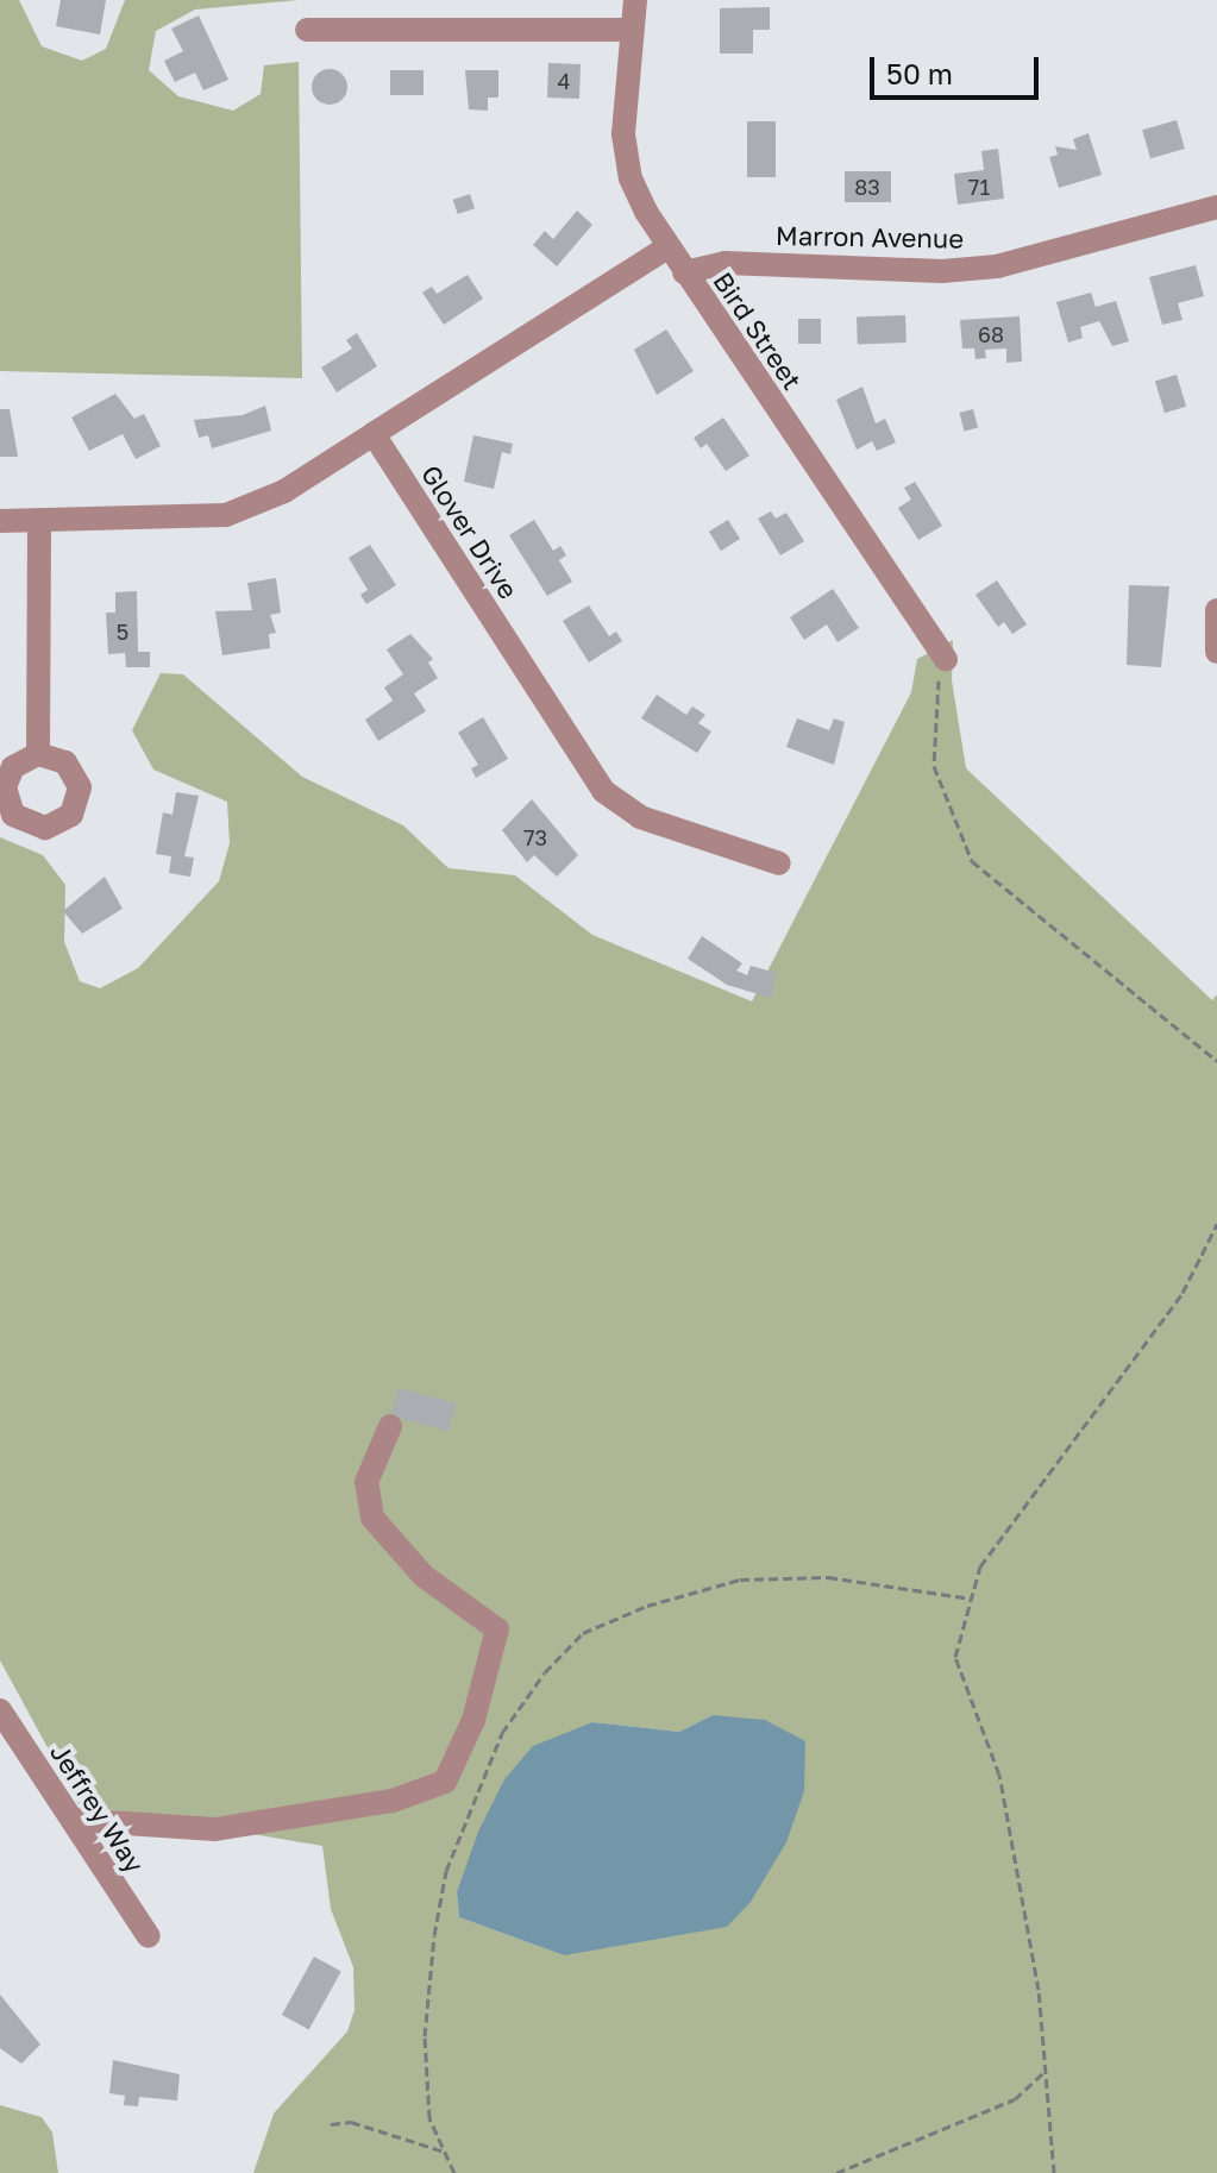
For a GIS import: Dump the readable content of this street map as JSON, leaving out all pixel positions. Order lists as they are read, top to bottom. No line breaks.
{"streets":{"street":["Marron Avenue","Bird Street","Glover Drive","Jeffrey Way"]},"crossings":[["Marron Avenue","Bird Street"]],"house_numbers":["4","83","71","68","5","73"],"scale_bar":"50 m"}
